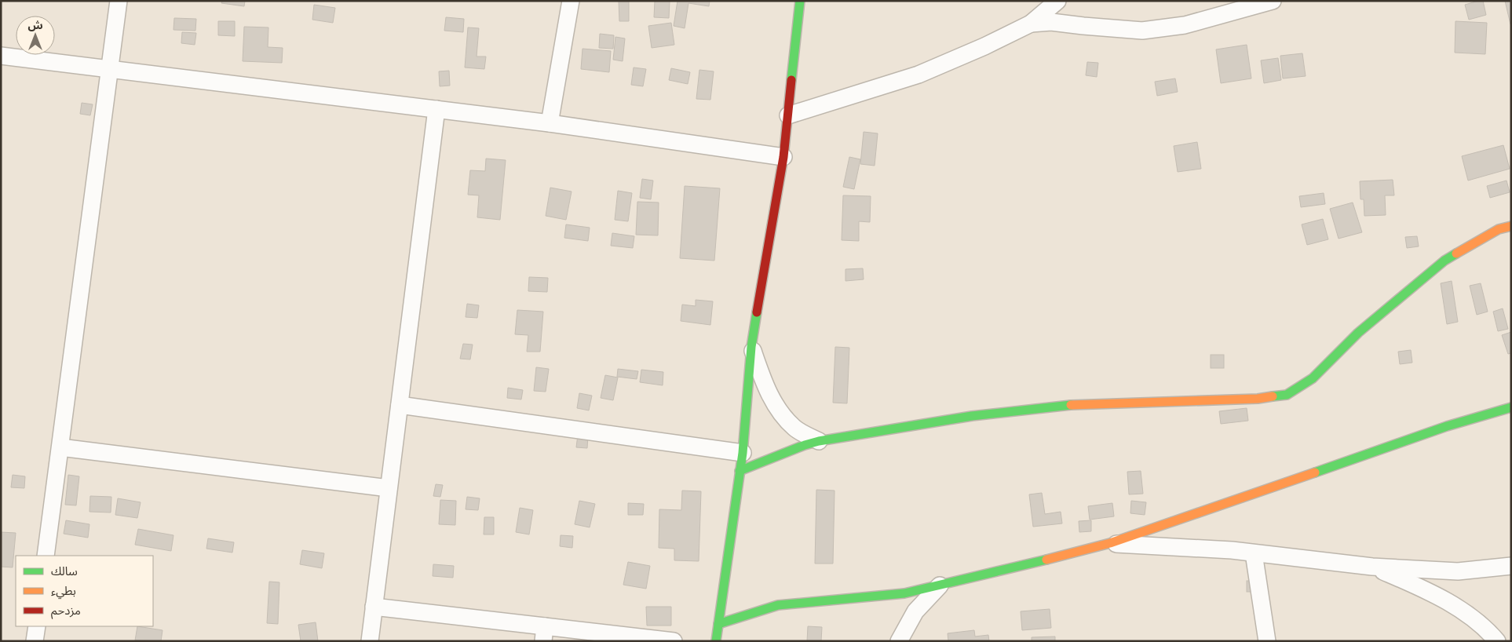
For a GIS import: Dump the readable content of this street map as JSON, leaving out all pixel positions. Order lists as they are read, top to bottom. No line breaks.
{"legend":["سالك","بطيء","مزدحم"],"north":"top"}
